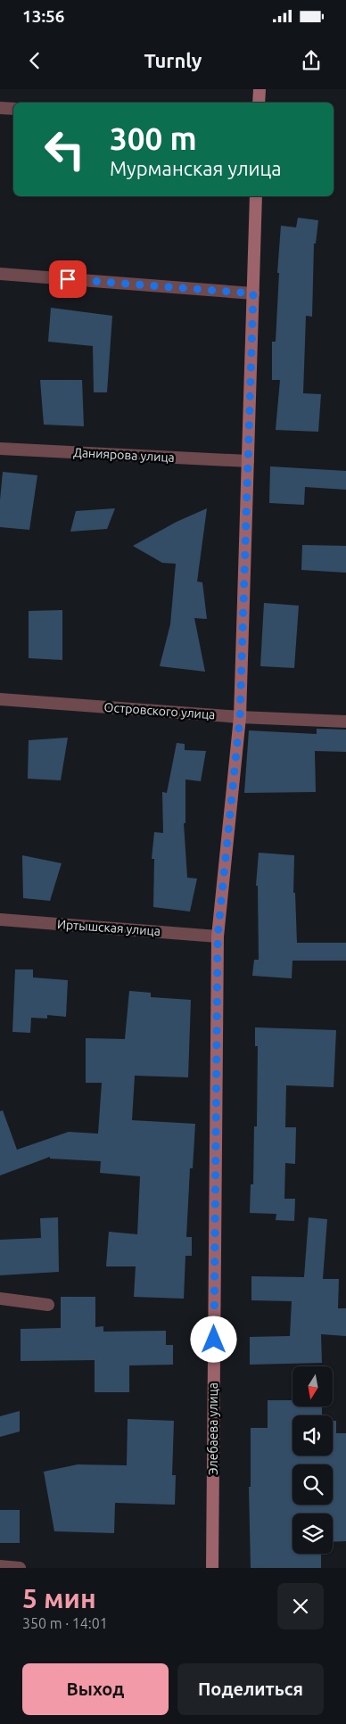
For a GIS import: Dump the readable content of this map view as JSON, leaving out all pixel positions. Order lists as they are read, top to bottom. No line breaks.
{"streets":{"main road":["Элебаева улица"],"street":["Даниярова улица","Островского улица","Иртышская улица"]},"crossings":[["Даниярова улица","Элебаева улица"],["Островского улица","Элебаева улица"],["Иртышская улица","Элебаева улица"]],"north":"bottom","page":{"status":"13:56","header":"Turnly","turn":["300 m","Мурманская улица"],"heading":["5 мин","350 m · 14:01"],"buttons":["Выход","Поделиться"]}}
